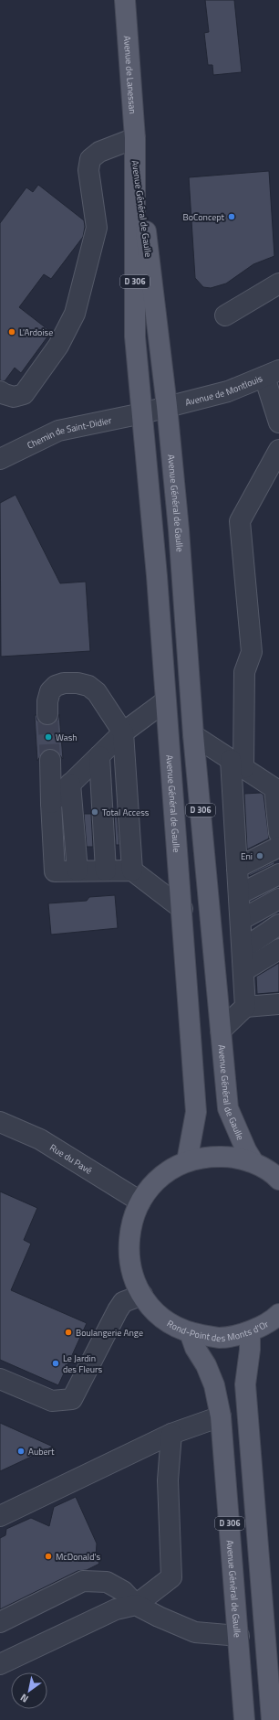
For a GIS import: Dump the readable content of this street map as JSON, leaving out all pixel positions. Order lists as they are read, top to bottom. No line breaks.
{"streets":{"main road":["Avenue de Lanessan","Avenue Général de Gaulle","D 306","Rond-Point des Monts d'Or"],"street":["Avenue de Montlouis","Chemin de Saint-Didier","Rue du Pavé"]},"crossings":[["Avenue de Lanessan","Avenue Général de Gaulle"],["Avenue Général de Gaulle","Avenue de Montlouis"],["Avenue Général de Gaulle","Chemin de Saint-Didier"],["Avenue Général de Gaulle","Rond-Point des Monts d'Or"],["D 306","Rond-Point des Monts d'Or"],["Avenue de Montlouis","Chemin de Saint-Didier"],["Rue du Pavé","Rond-Point des Monts d'Or"]],"places":["BoConcept","L'Ardoise","Wash","Total Access","Eni","Boulangerie Ange","Le Jardin des Fleurs","Aubert","McDonald's"],"north":"bottom left"}
